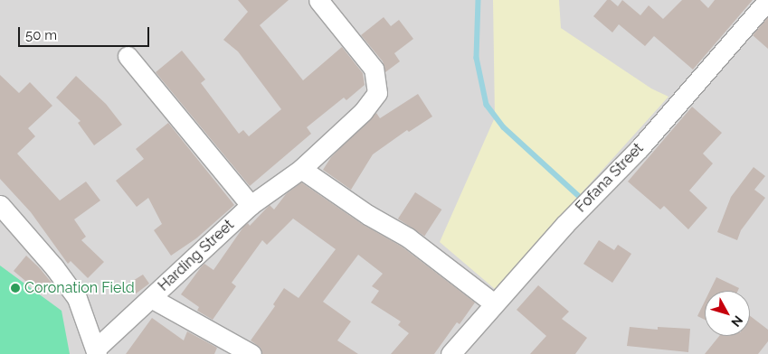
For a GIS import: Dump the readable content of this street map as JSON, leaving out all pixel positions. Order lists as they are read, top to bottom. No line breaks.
{"streets":{"street":["Fofana Street","Harding Street"]},"places":["Coronation Field"],"scale_bar":"50 m","north":"bottom right"}
